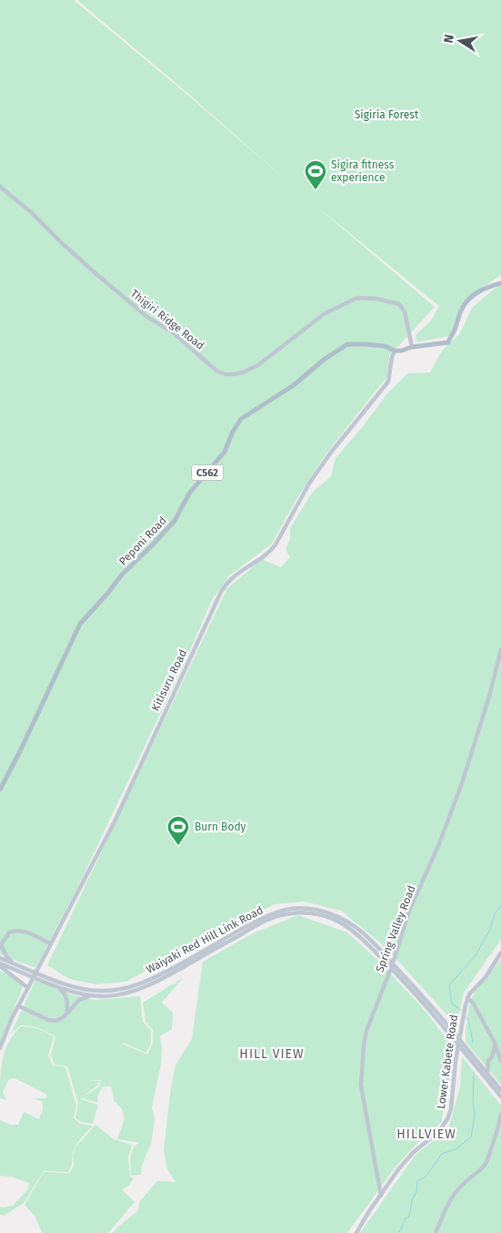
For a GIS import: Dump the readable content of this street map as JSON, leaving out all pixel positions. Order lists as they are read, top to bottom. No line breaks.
{"streets":{"main road":["C562","Peponi Road"],"street":["Thigiri Ridge Road","Kitisuru Road","Spring Valley Road","Waiyaki Red Hill Link Road","Lower Kabete Road"]},"crossings":[["Thigiri Ridge Road","Peponi Road"],["Peponi Road","Kitisuru Road"],["Spring Valley Road","Lower Kabete Road"]],"districts":["HILL VIEW","HILLVIEW"],"parks":["Sigiria Forest"],"places":{"sports":["Sigira fitness experience","Burn Body"]},"north":"left"}
